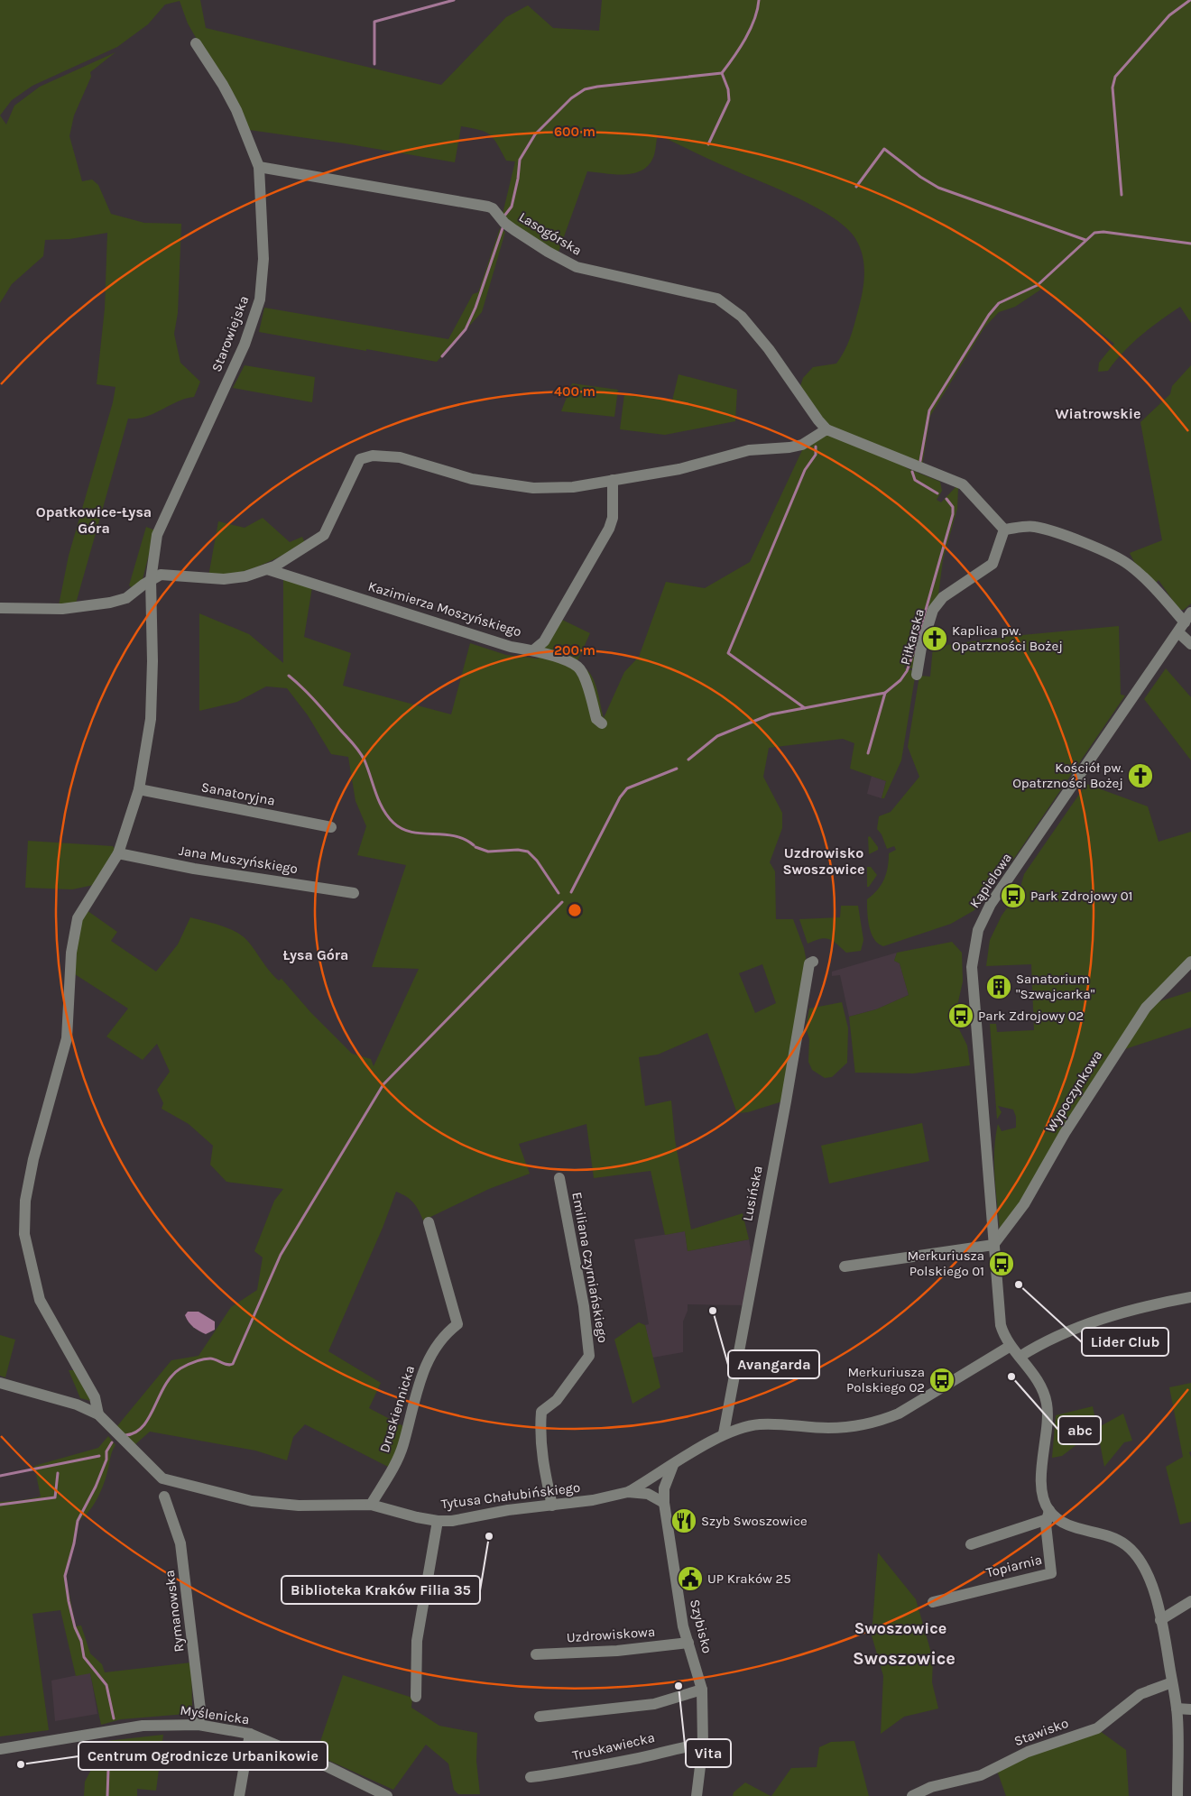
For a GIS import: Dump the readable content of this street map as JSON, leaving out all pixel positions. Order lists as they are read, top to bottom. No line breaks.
{"streets":{"street":["Lasogórska","Starowiejska","Kazimierza Moszyńskiego","Piłkarska","Sanatoryjna","Jana Muszyńskiego","Kąpielowa","Wypoczynkowa","Lusińska","Emiliana Czyrniańskiego","Druskiennicka","Tytusa Chałubińskiego","Topiarnia","Rymanowska","Szybisko","Uzdrowiskowa","Myślenicka","Stawisko","Truskawiecka"]},"crossings":[["Lasogórska","Starowiejska"],["Starowiejska","Sanatoryjna"],["Starowiejska","Jana Muszyńskiego"],["Starowiejska","Tytusa Chałubińskiego"],["Kąpielowa","Wypoczynkowa"],["Kąpielowa","Tytusa Chałubińskiego"],["Kąpielowa","Topiarnia"],["Lusińska","Tytusa Chałubińskiego"],["Emiliana Czyrniańskiego","Tytusa Chałubińskiego"],["Druskiennicka","Tytusa Chałubińskiego"],["Tytusa Chałubińskiego","Szybisko"],["Rymanowska","Myślenicka"],["Szybisko","Uzdrowiskowa"],["Szybisko","Truskawiecka"]],"districts":["Wiatrowskie","Opatkowice-Łysa Góra","Uzdrowisko Swoszowice","Łysa Góra","Swoszowice","Swoszowice"],"places":{"church":["Kaplica pw. Opatrzności Bożej","Kościół pw. Opatrzności Bożej"],"bus stop":["Park Zdrojowy 01","Park Zdrojowy 02","Merkuriusza Polskiego 01","Merkuriusza Polskiego 02"],"building":["Sanatorium \"Szwajcarka\""],"other":["Lider Club","Avangarda","abc","Biblioteka Kraków Filia 35","Vita","Centrum Ogrodnicze Urbanikowie"],"restaurant":["Szyb Swoszowice"],"public building":["UP Kraków 25"]},"rings":["600 m","400 m","200 m"]}
